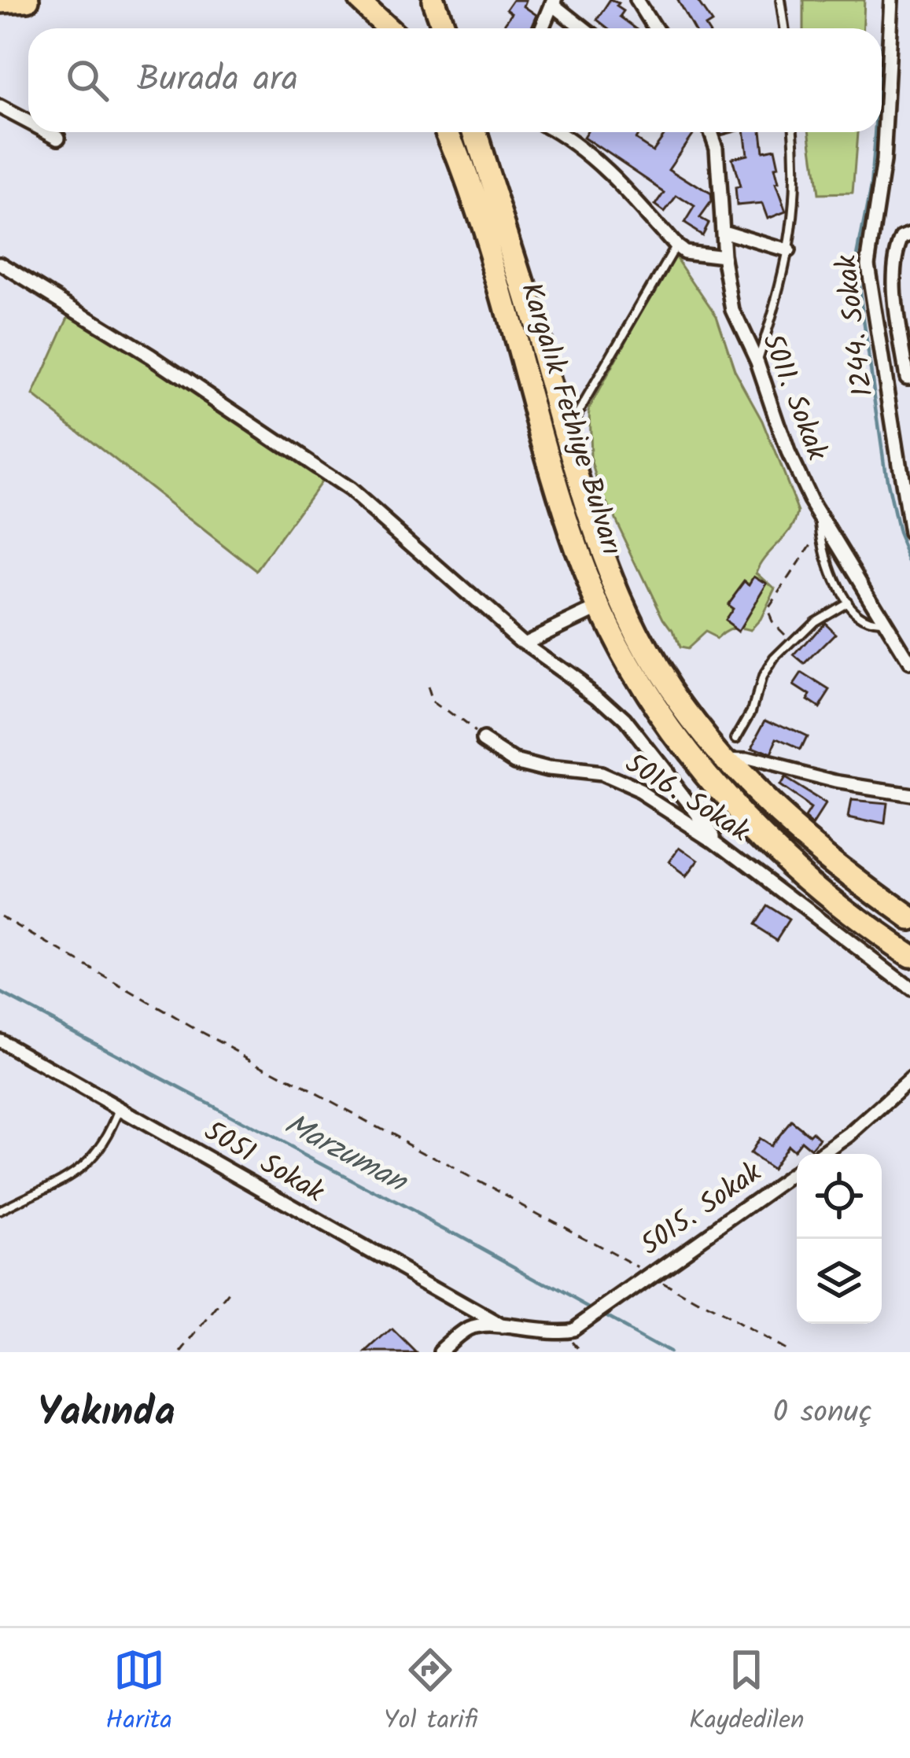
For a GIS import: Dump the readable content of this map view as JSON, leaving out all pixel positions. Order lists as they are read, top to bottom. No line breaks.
{"streets":{"highway":["Kargalık Fethiye Bulvarı"],"street":["1244. Sokak","5011. Sokak","5016. Sokak","5051 Sokak","5015. Sokak"]},"crossings":[["5051 Sokak","5015. Sokak"]],"water":["Marzuman"],"page":{"search":"Burada ara","heading":["Yakında","0 sonuç"],"nav":["Harita","Yol tarifi","Kaydedilen"]}}
